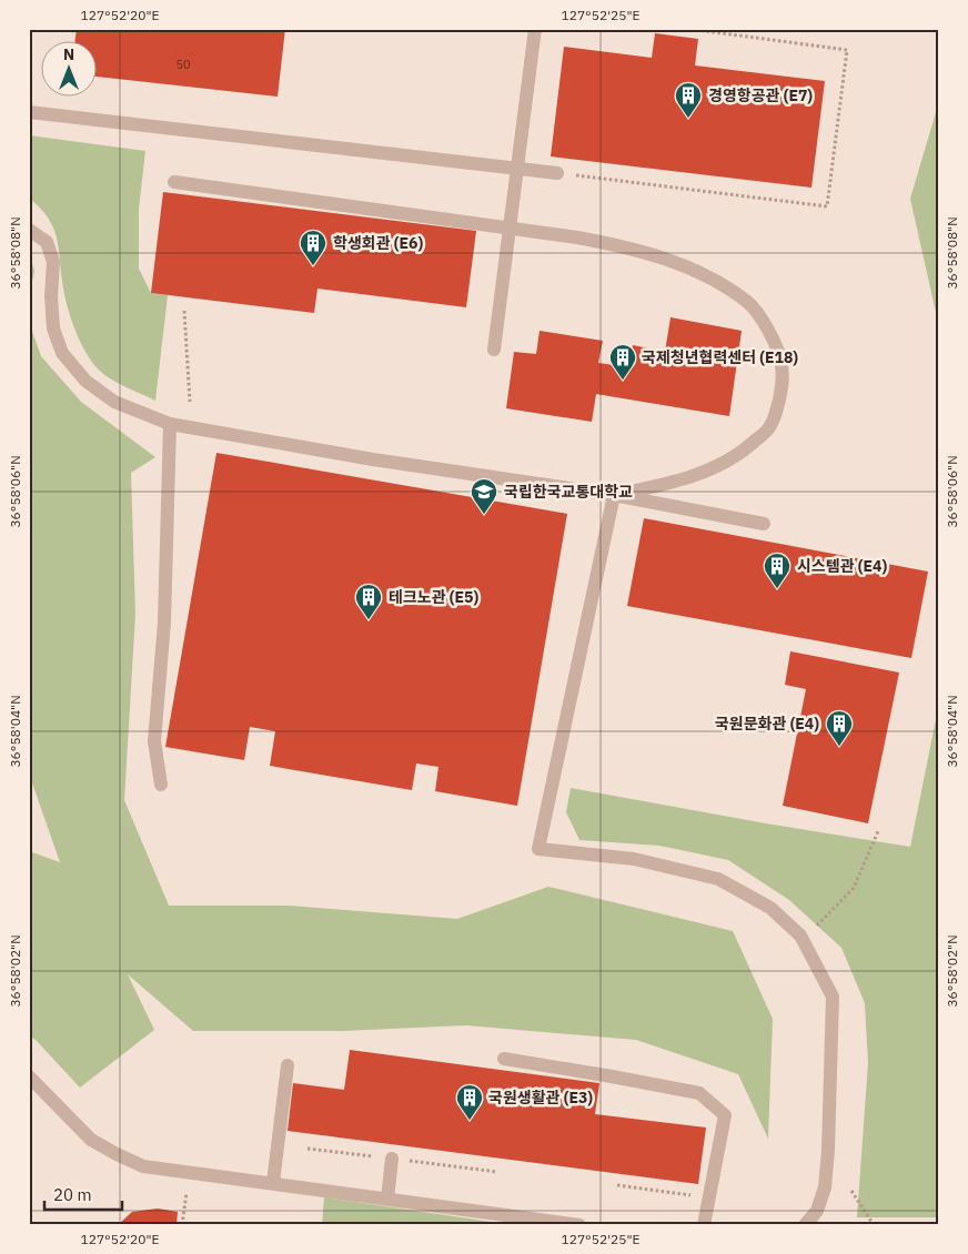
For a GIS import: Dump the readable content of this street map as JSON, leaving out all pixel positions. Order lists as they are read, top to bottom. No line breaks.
{"places":{"building":["경영항공관 (E7)","학생회관 (E6)","국제청년협력센터 (E18)","시스템관 (E4)","테크노관 (E5)","국원문화관 (E4)","국원생활관 (E3)"],"school or university":["국립한국교통대학교"]},"house_numbers":["50"],"scale_bar":"20 m","north":"top","coordinates":["127°52'20\"E","127°52'25\"E","36°58'08\"N","36°58'06\"N","36°58'04\"N","36°58'02\"N"]}
